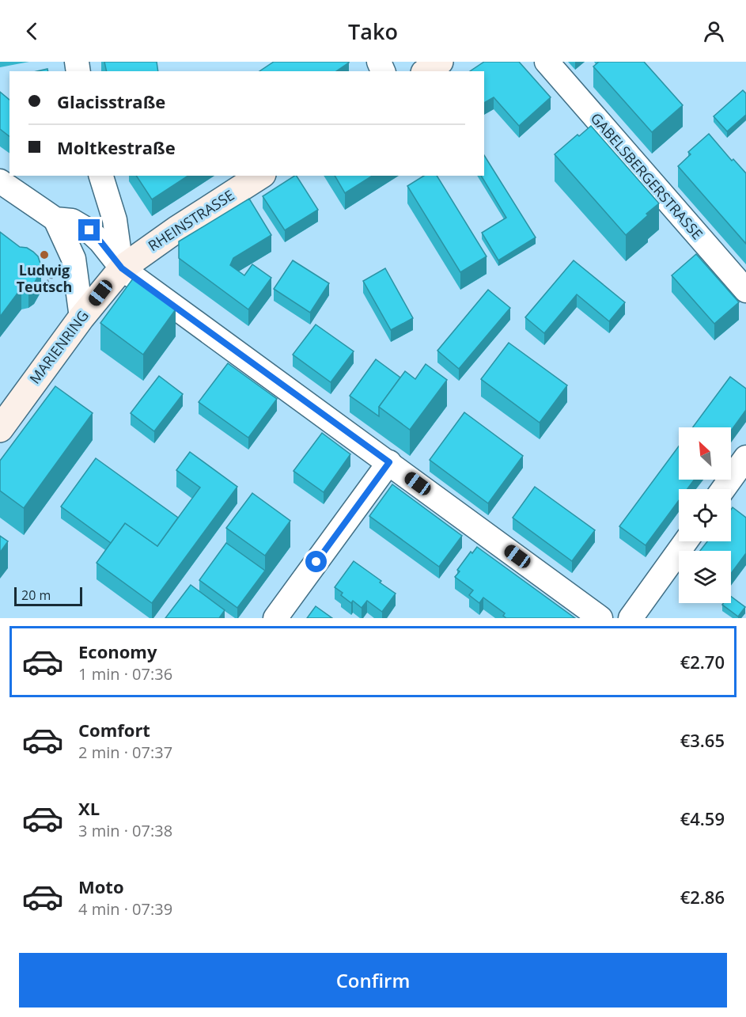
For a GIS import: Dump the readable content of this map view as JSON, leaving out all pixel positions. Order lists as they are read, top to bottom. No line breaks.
{"streets":{"main road":["RHEINSTRASSE","MARIENRING"],"street":["GABELSBERGERSTRASSE"]},"crossings":[["RHEINSTRASSE","MARIENRING"]],"places":["Ludwig Teutsch"],"scale_bar":"20 m","north":"top left","page":{"header":"Tako","banner":["Glacisstraße","Moltkestraße"],"scale":"20 m","list":[{"name":"Economy","note":"1 min · 07:36","value":"€2.70"},{"name":"Comfort","note":"2 min · 07:37","value":"€3.65"},{"name":"XL","note":"3 min · 07:38","value":"€4.59"},{"name":"Moto","note":"4 min · 07:39","value":"€2.86"}],"buttons":"Confirm"}}
